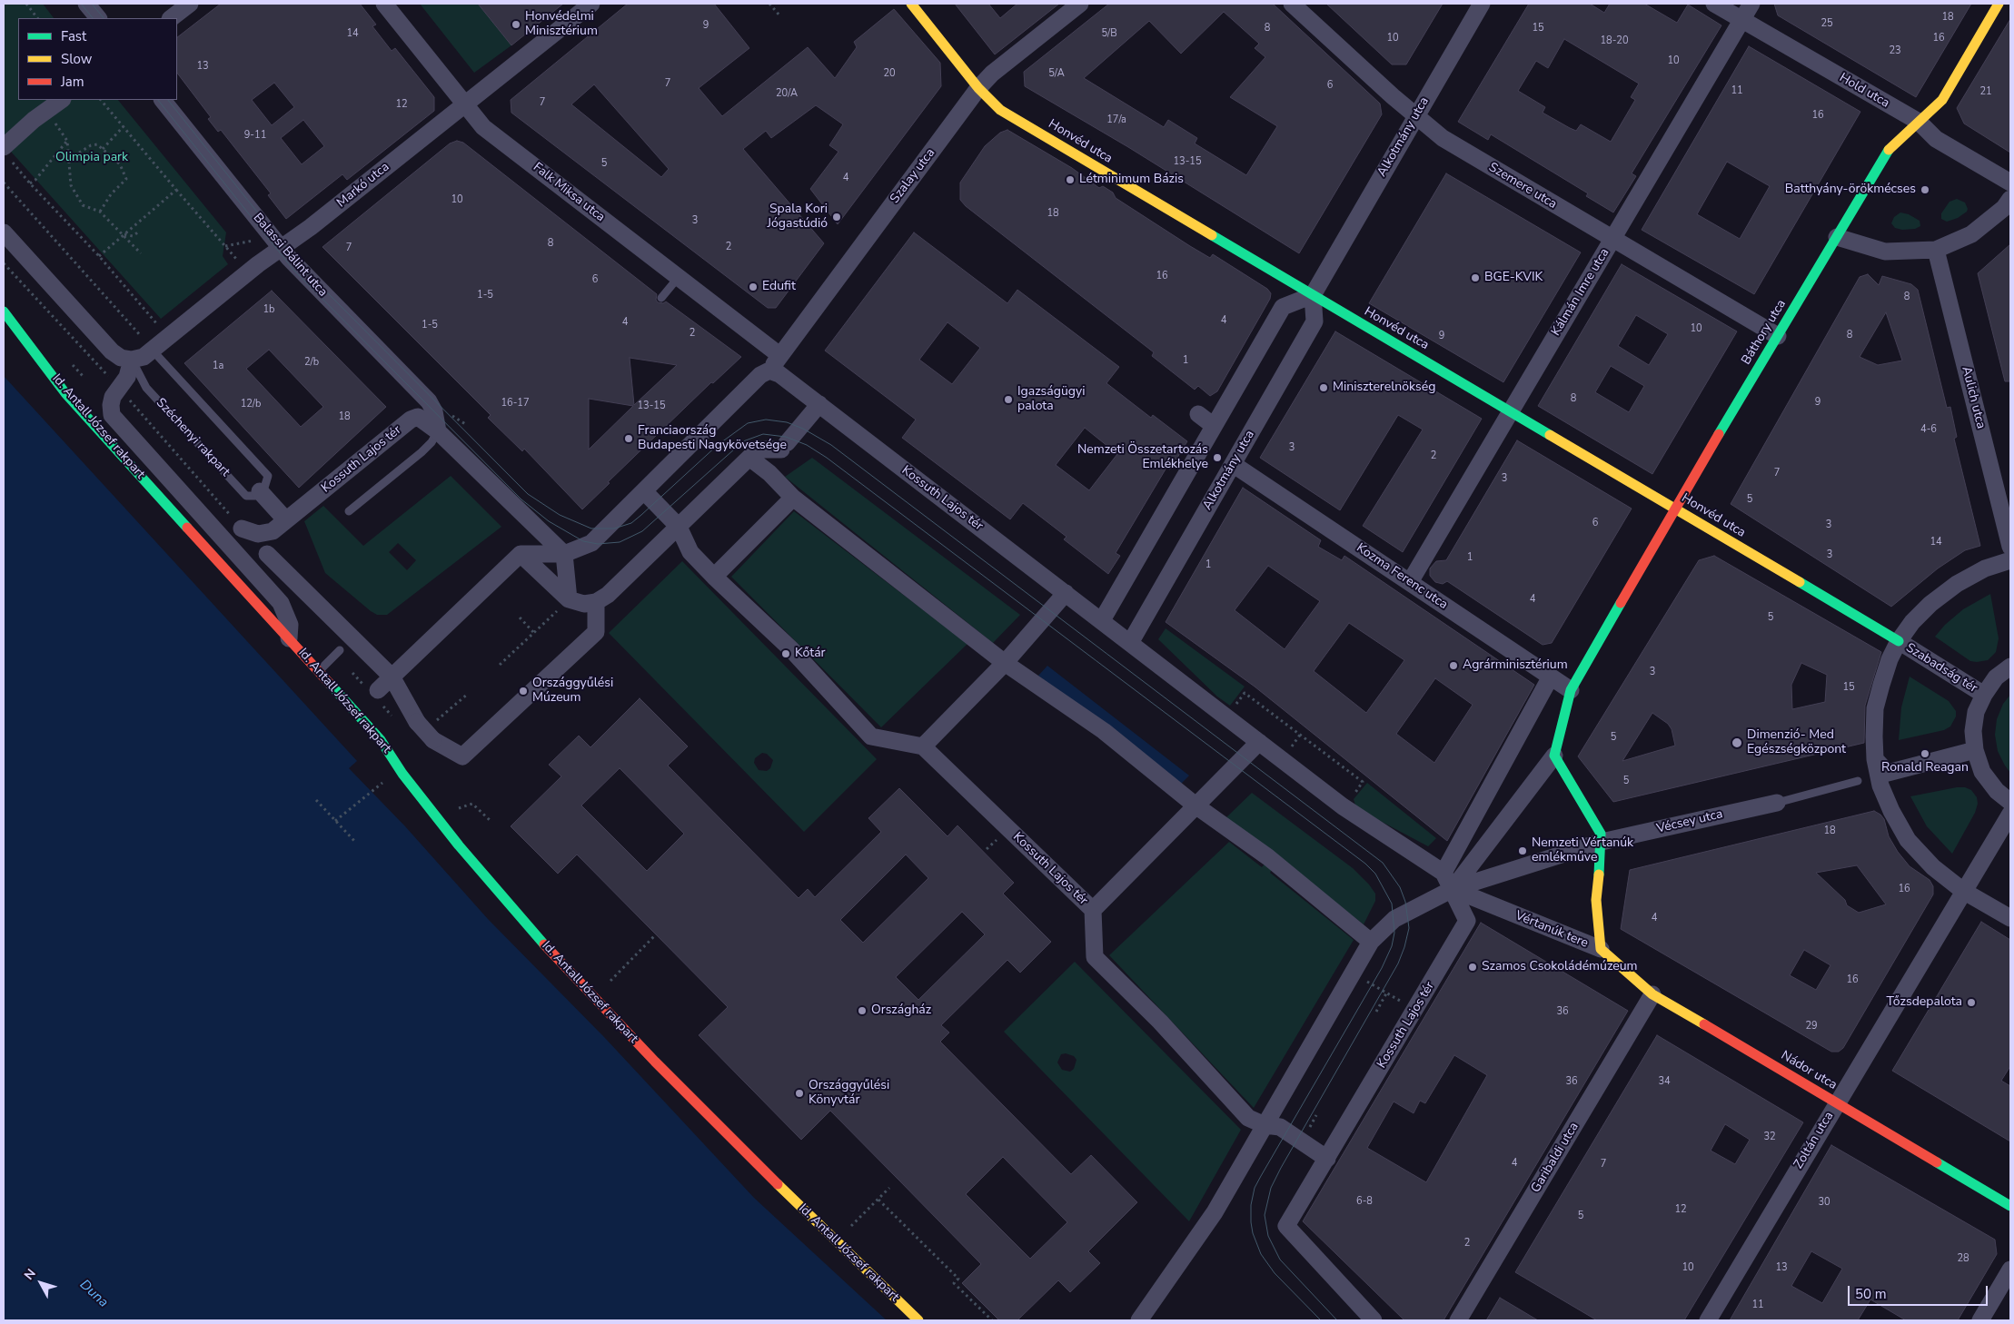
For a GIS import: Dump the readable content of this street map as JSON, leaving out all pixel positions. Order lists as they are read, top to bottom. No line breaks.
{"streets":{"street":["Hold utca","Alkotmány utca","Honvéd utca","Szalay utca","Markó utca","Szemere utca","Falk Miksa utca","Balassi Bálint utca","Kálmán Imre utca","Báthory utca","Aulich utca","Id. Antall József rakpart","Kossuth Lajos tér","Kozma Ferenc utca","Szabadság tér","Vécsey utca","Vértanúk tere","Nádor utca","Zoltán utca","Garibaldi utca"],"lane":["Széchenyi rakpart"]},"crossings":[["Hold utca","Kálmán Imre utca"],["Hold utca","Báthory utca"],["Alkotmány utca","Honvéd utca"],["Alkotmány utca","Szemere utca"],["Alkotmány utca","Kossuth Lajos tér"],["Alkotmány utca","Kozma Ferenc utca"],["Honvéd utca","Szalay utca"],["Honvéd utca","Kálmán Imre utca"],["Honvéd utca","Báthory utca"],["Honvéd utca","Szabadság tér"],["Szalay utca","Falk Miksa utca"],["Szalay utca","Kossuth Lajos tér"],["Markó utca","Falk Miksa utca"],["Markó utca","Balassi Bálint utca"],["Markó utca","Id. Antall József rakpart"],["Markó utca","Széchenyi rakpart"],["Szemere utca","Kálmán Imre utca"],["Szemere utca","Báthory utca"],["Balassi Bálint utca","Kossuth Lajos tér"],["Kálmán Imre utca","Kozma Ferenc utca"],["Báthory utca","Kozma Ferenc utca"],["Id. Antall József rakpart","Széchenyi rakpart"],["Kossuth Lajos tér","Vértanúk tere"],["Szabadság tér","Zoltán utca"],["Vécsey utca","Vértanúk tere"],["Vértanúk tere","Nádor utca"],["Nádor utca","Zoltán utca"],["Nádor utca","Garibaldi utca"]],"water":["Duna"],"parks":["Olimpia park"],"places":["Honvédelmi Minisztérium","Létminimum Bázis","Batthyány-örökmécses","Spala Kori Jógastúdió","BGE-KVIK","Edufit","Miniszterelnökség","Igazságügyi palota","Franciaország Budapesti Nagykövetsége","Nemzeti Összetartozás Emlékhelye","Kőtár","Agrárminisztérium","Országgyűlési Múzeum","Dimenzió- Med Egészségközpont","Ronald Reagan","Nemzeti Vértanúk emlékműve","Szamos Csokoládémúzeum","Tőzsdepalota","Országház","Országgyűlési Könyvtár"],"house_numbers":["18","25","9","8","15","14","5/B","10","16","18-20","23","10","13","20","5/A","7","6","11","21","20/A","7","12","16","17/a","9-11","13-15","5","4","10","18","3","8","2","7","16","6","1-5","8","1b","4","4","1-5","10","2","8","9","1","2/b","1a","8","9","16-17","12/b","13-15","18","4-6","3","2","7","3","5","6","3","14","3","1","1","4","5","3","15","5","5","18","16","4","16","36","29","36","34","32","4","7","6-8","30","12","5","2","28","10","13","11"],"legend":["Fast","Slow","Jam"],"scale_bar":"50 m","north":"top left"}
